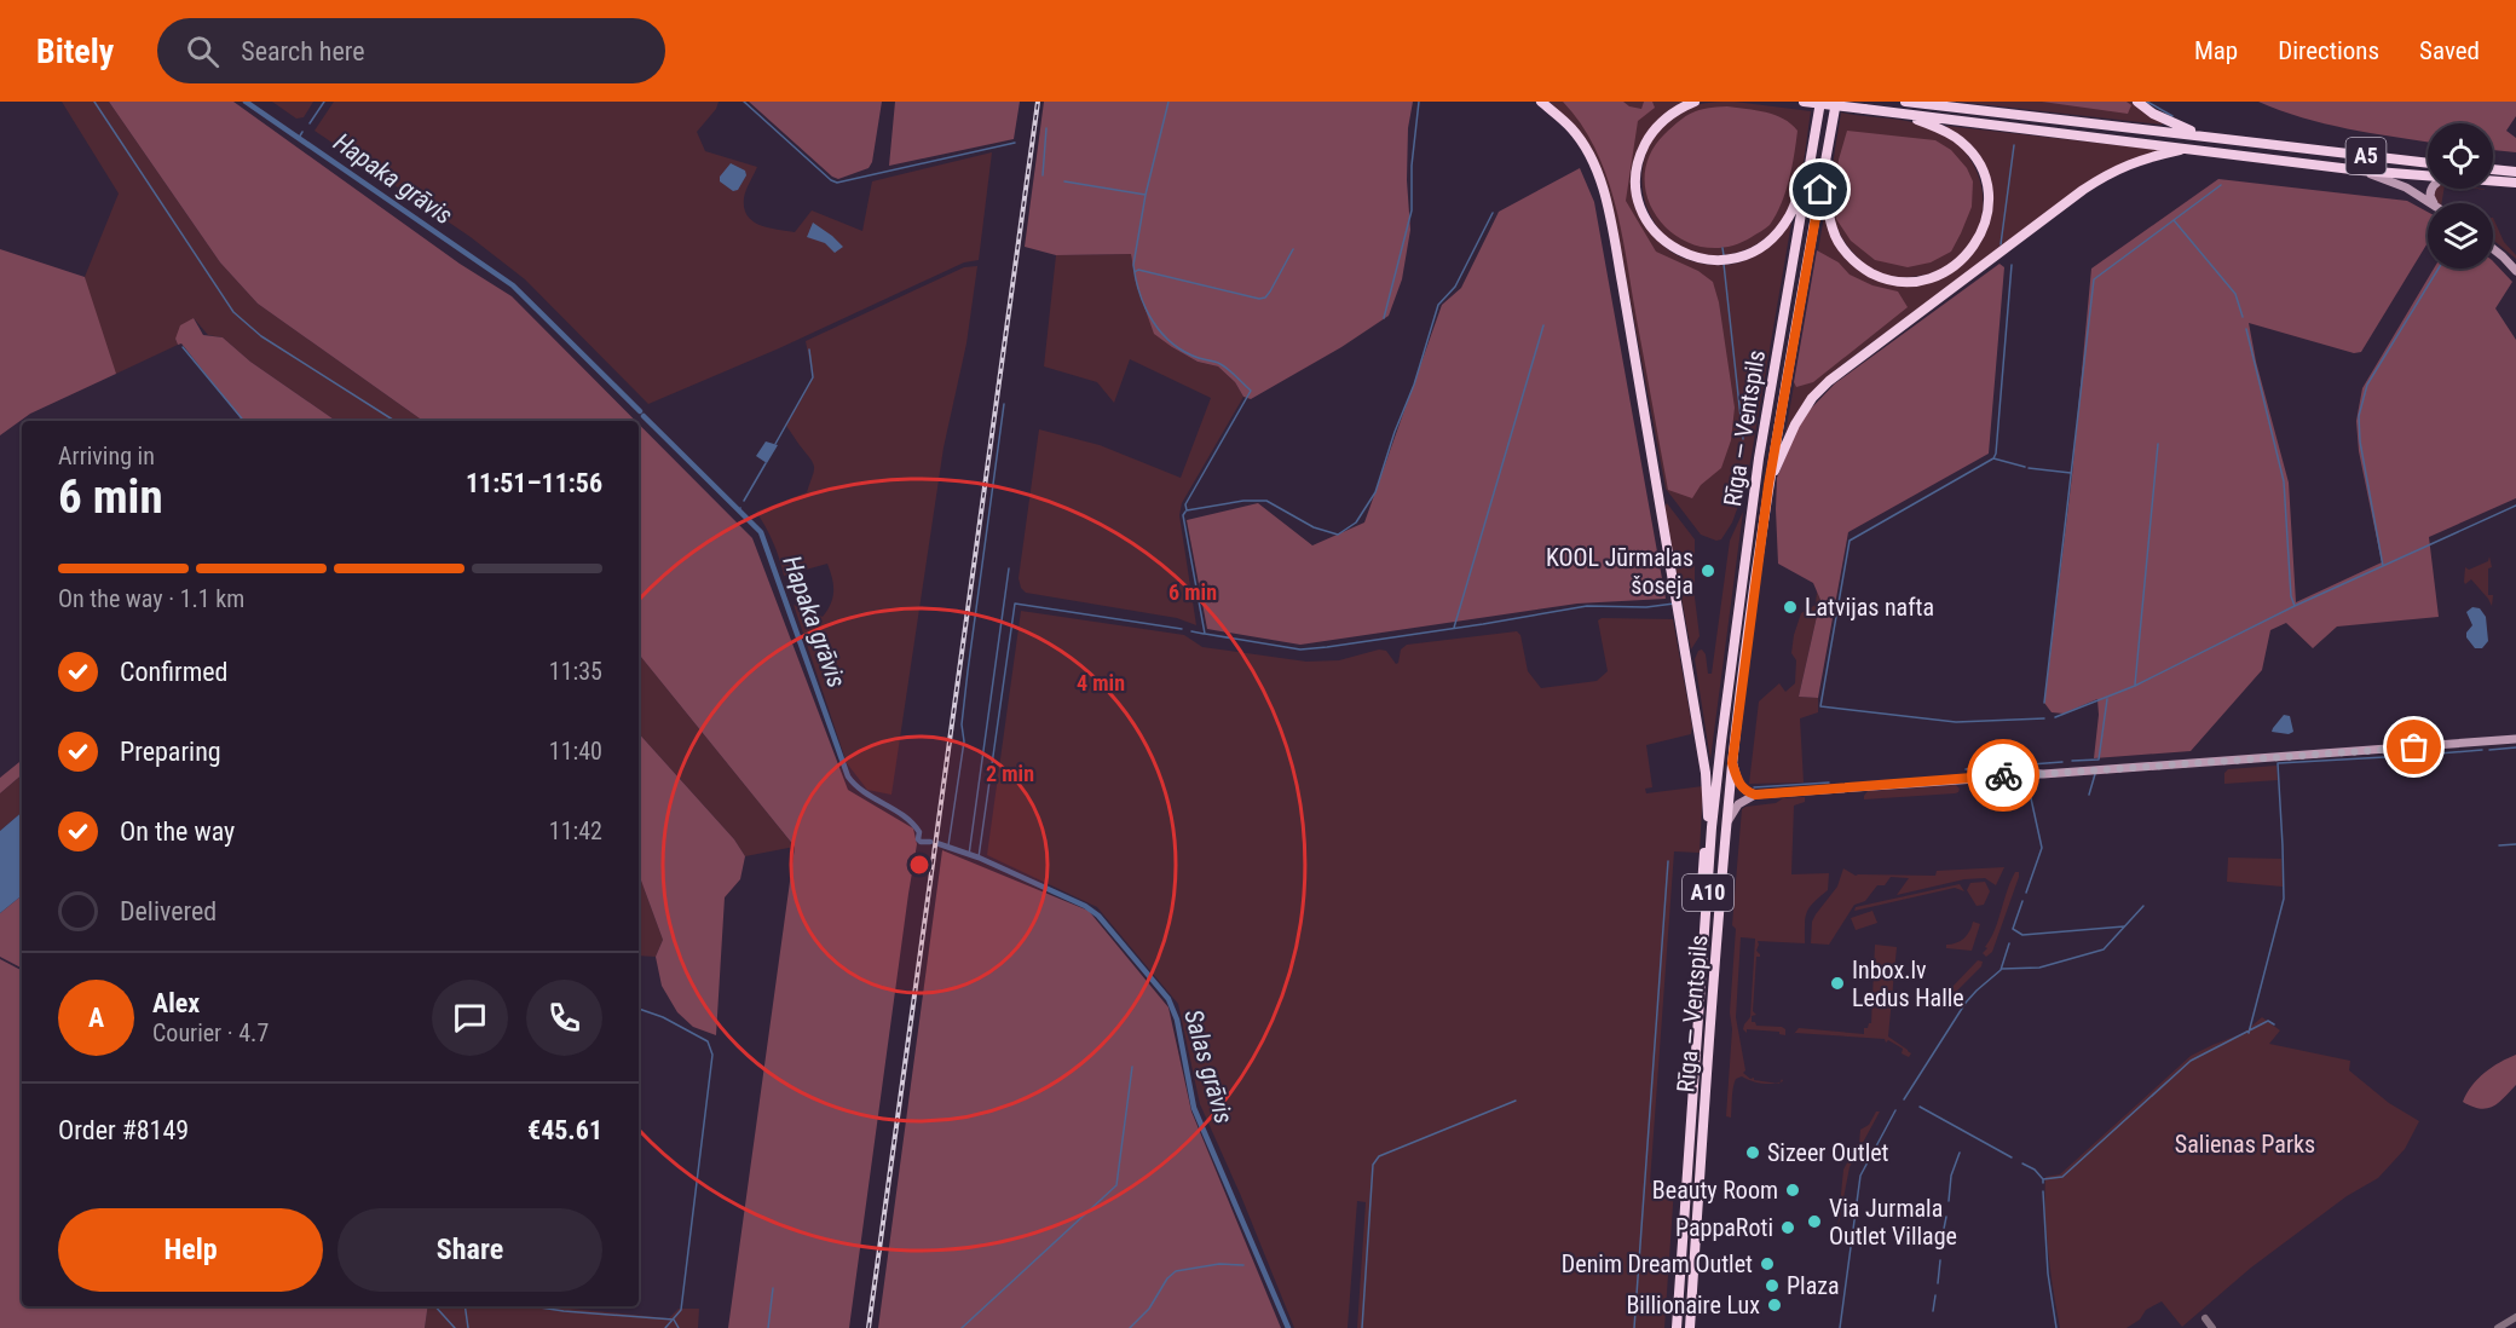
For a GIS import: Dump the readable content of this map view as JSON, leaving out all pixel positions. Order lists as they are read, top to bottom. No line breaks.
{"streets":{"highway":["A5","Rīga — Ventspils","A10"]},"water":["Hapaka grāvis","Salas grāvis"],"parks":["Salienas Parks"],"places":["KOOL Jūrmalas šoseja","Latvijas nafta","Inbox.lv Ledus Halle","Sizeer Outlet","Beauty Room","Via Jurmala Outlet Village","PappaRoti","Denim Dream Outlet","Plaza","Billionaire Lux"],"page":{"header":"Bitely","search":"Search here","nav":["Map","Directions","Saved"],"heading":["6 min","Arriving in","11:51–11:56"],"panel":["Alex","Courier · 4.7","Order #8149","€45.61"],"bar":"On the way · 1.1 km","list":[["Confirmed","11:35"],["Preparing","11:40"],["On the way","11:42"],"Delivered"],"round":"A","buttons":["Help","Share"]},"rings":["6 min","4 min","2 min"]}
